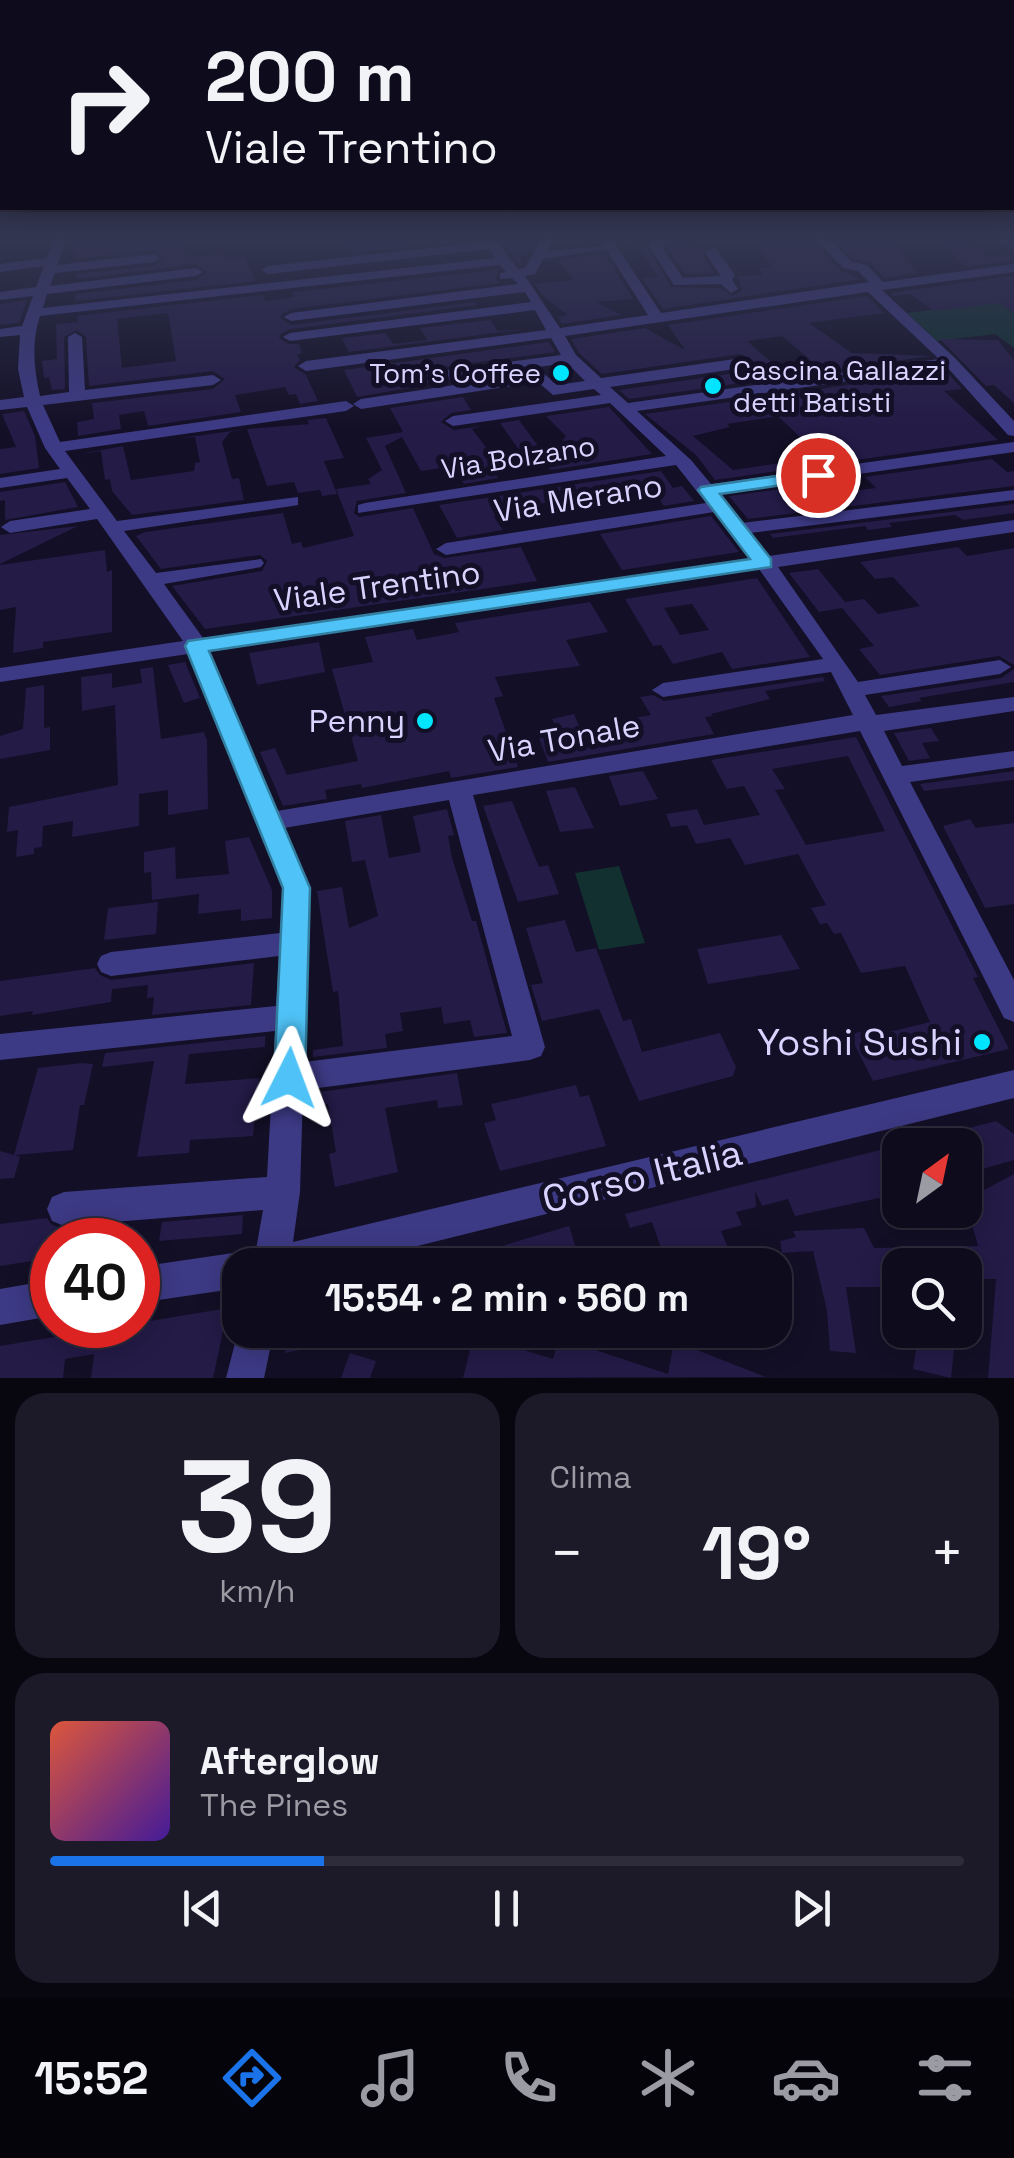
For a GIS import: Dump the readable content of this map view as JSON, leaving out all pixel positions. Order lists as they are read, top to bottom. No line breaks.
{"streets":{"street":["Via Bolzano","Via Merano","Viale Trentino","Via Tonale","Corso Italia"]},"places":["Tom's Coffee","Cascina Gallazzi detti Batisti","Penny","Yoshi Sushi"],"north":"top right","page":{"turn":["200 m","Viale Trentino"],"limit":"40","trip":"15:54 · 2 min · 560 m","tile":[["39","km/h"],"Clima"],"heat":["−","19°","+"],"song":["Afterglow","The Pines"],"tabs":"15:52"}}
